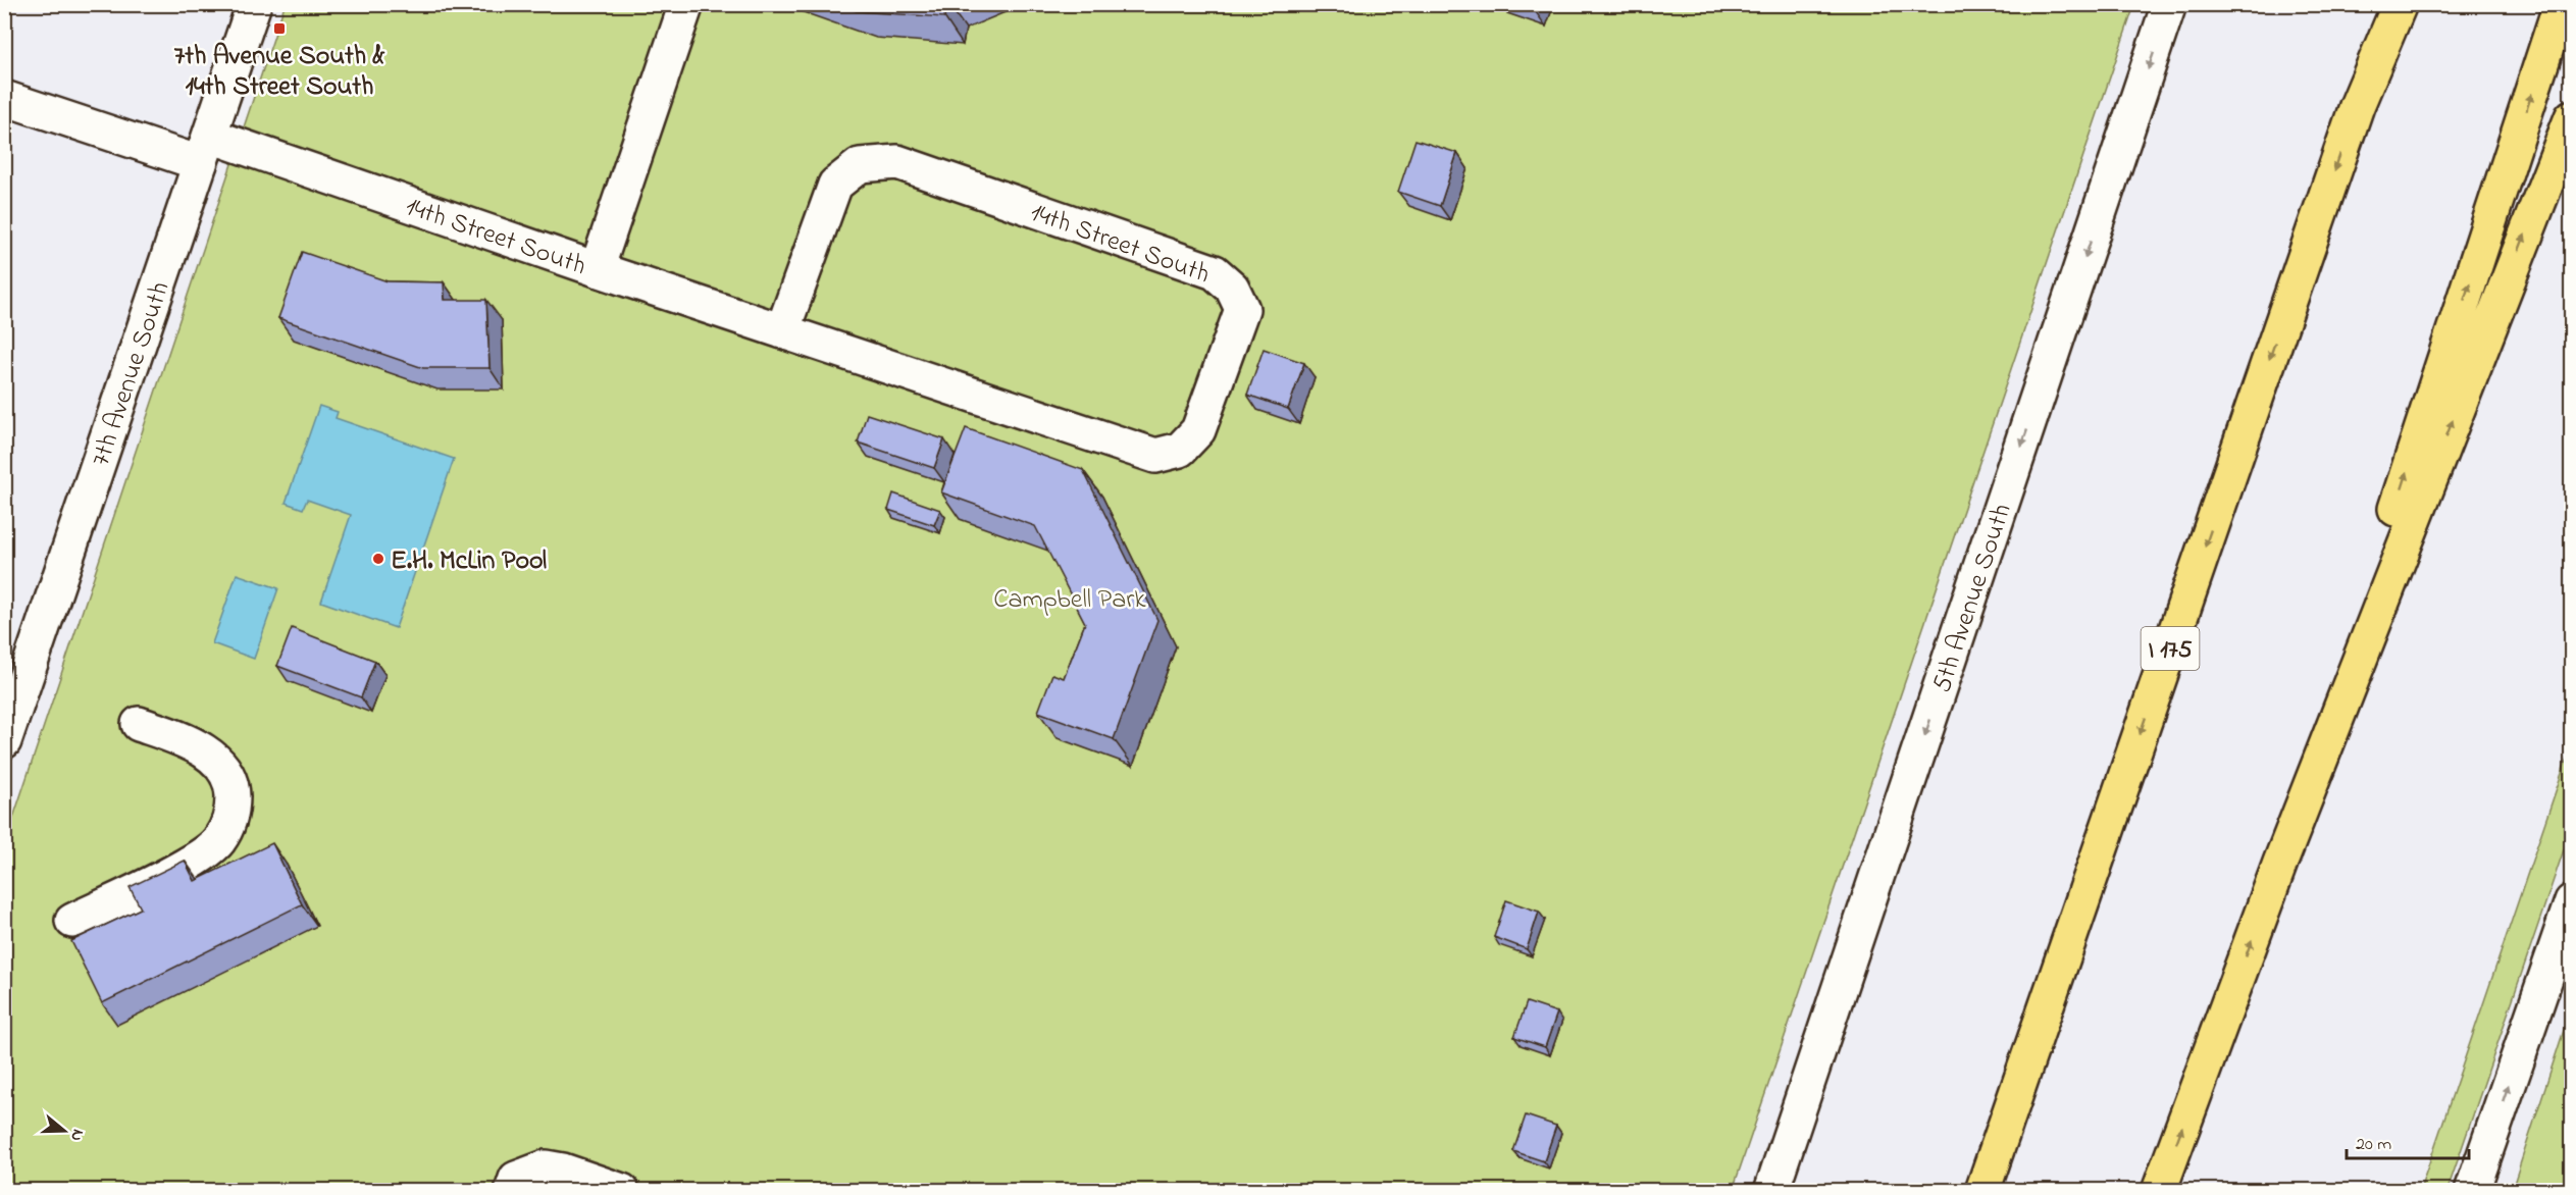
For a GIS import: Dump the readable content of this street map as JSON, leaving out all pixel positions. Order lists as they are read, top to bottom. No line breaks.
{"streets":{"highway":["I 175"],"street":["14th Street South","7th Avenue South","5th Avenue South"]},"crossings":[["14th Street South","7th Avenue South"]],"one_way":["5th Avenue South"],"parks":["Campbell Park"],"places":{"transit":["7th Avenue South & 14th Street South"],"other":["E.H. McLin Pool"]},"scale_bar":"20 m","north":"right"}
